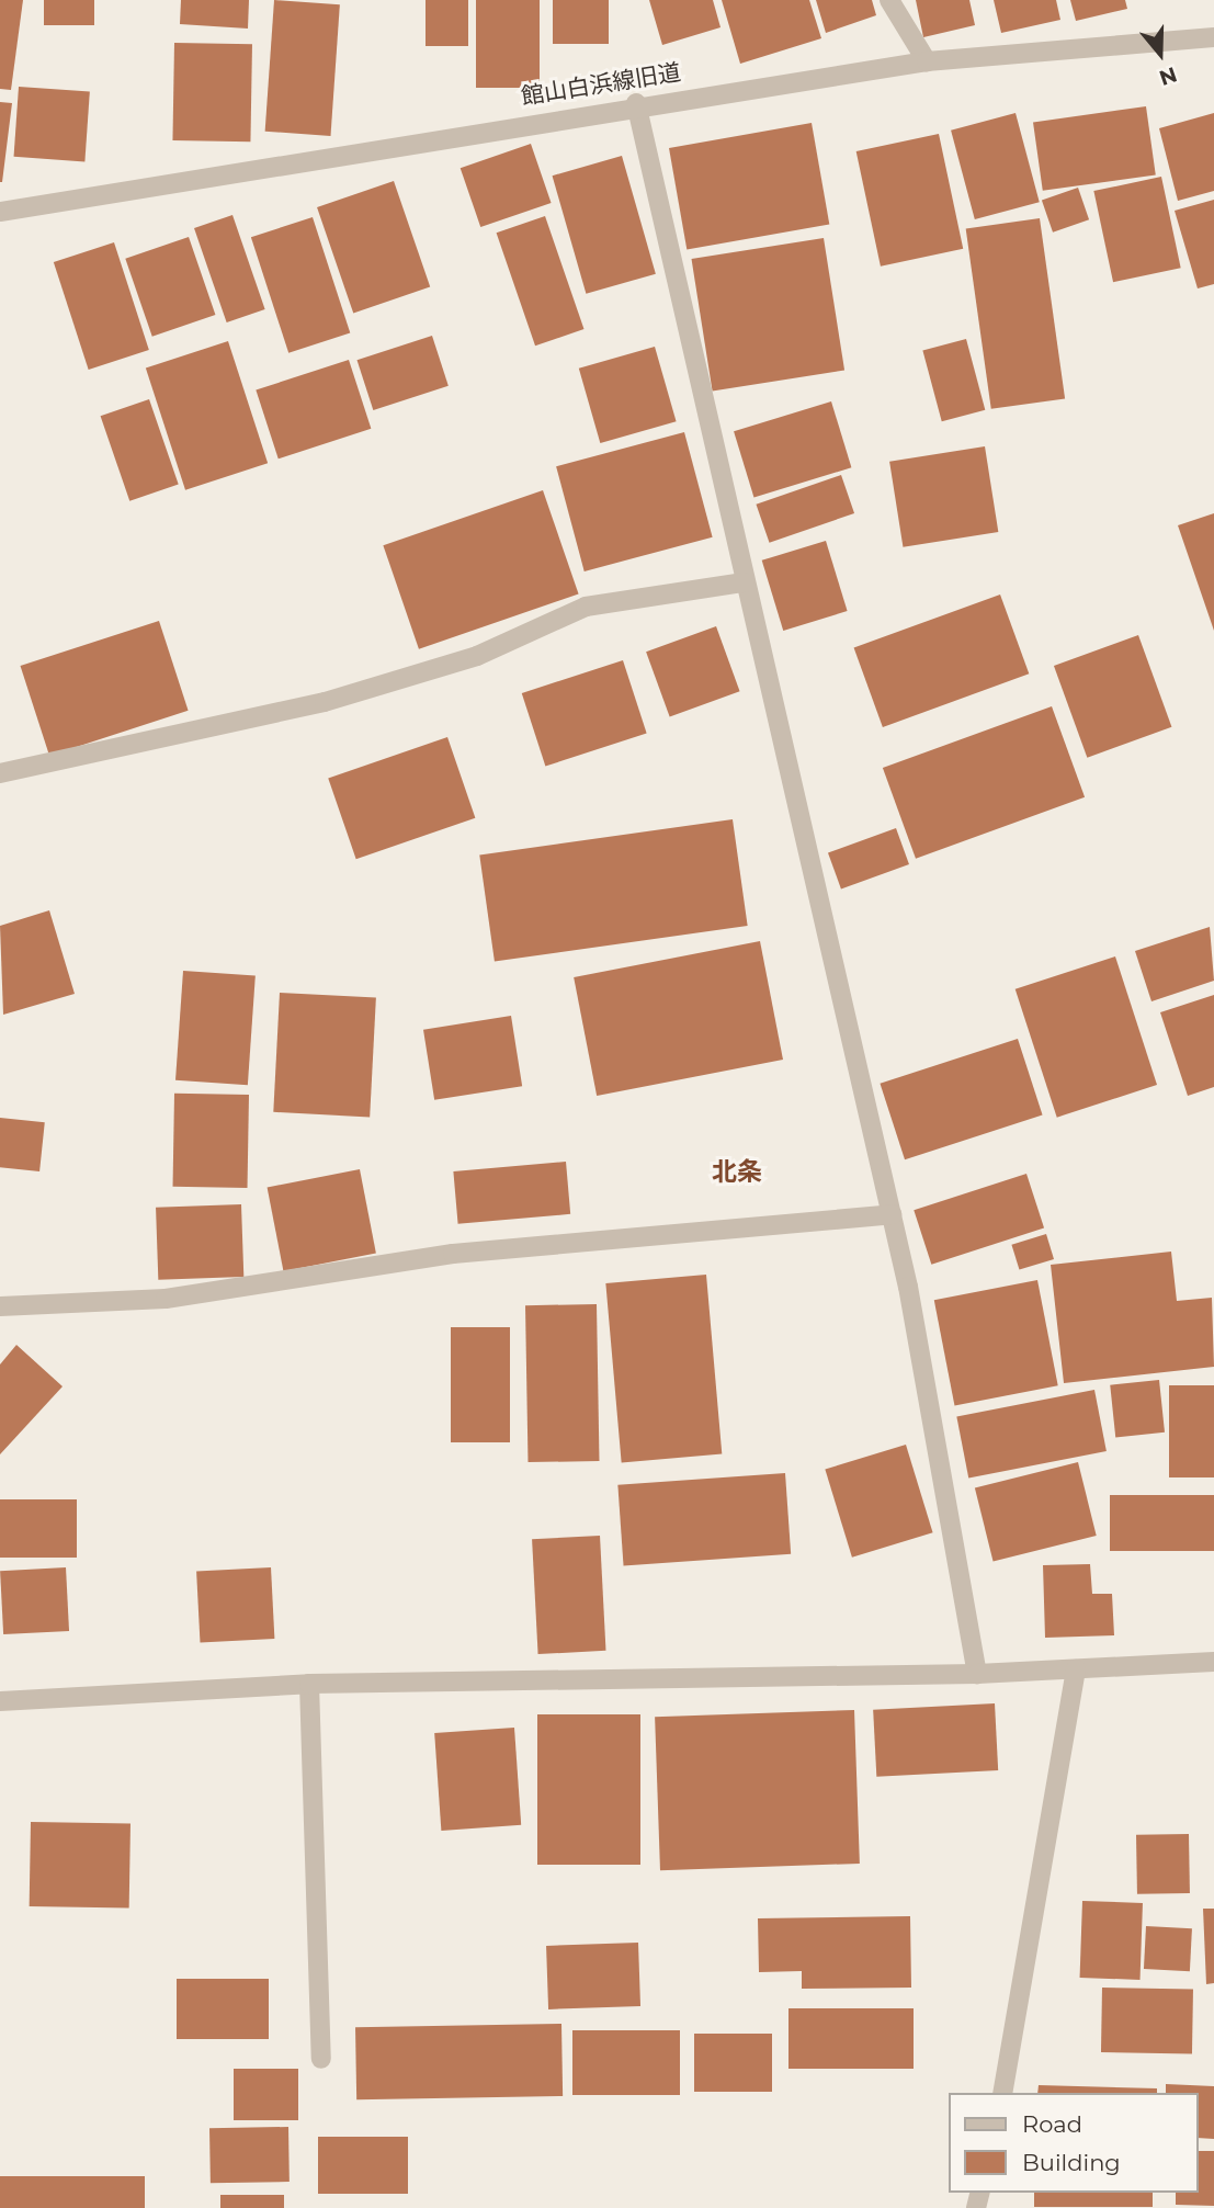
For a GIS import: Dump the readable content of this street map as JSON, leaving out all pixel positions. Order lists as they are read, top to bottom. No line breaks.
{"streets":{"street":["館山白浜線旧道"]},"districts":["北条"],"legend":["Road","Building"],"north":"bottom"}
